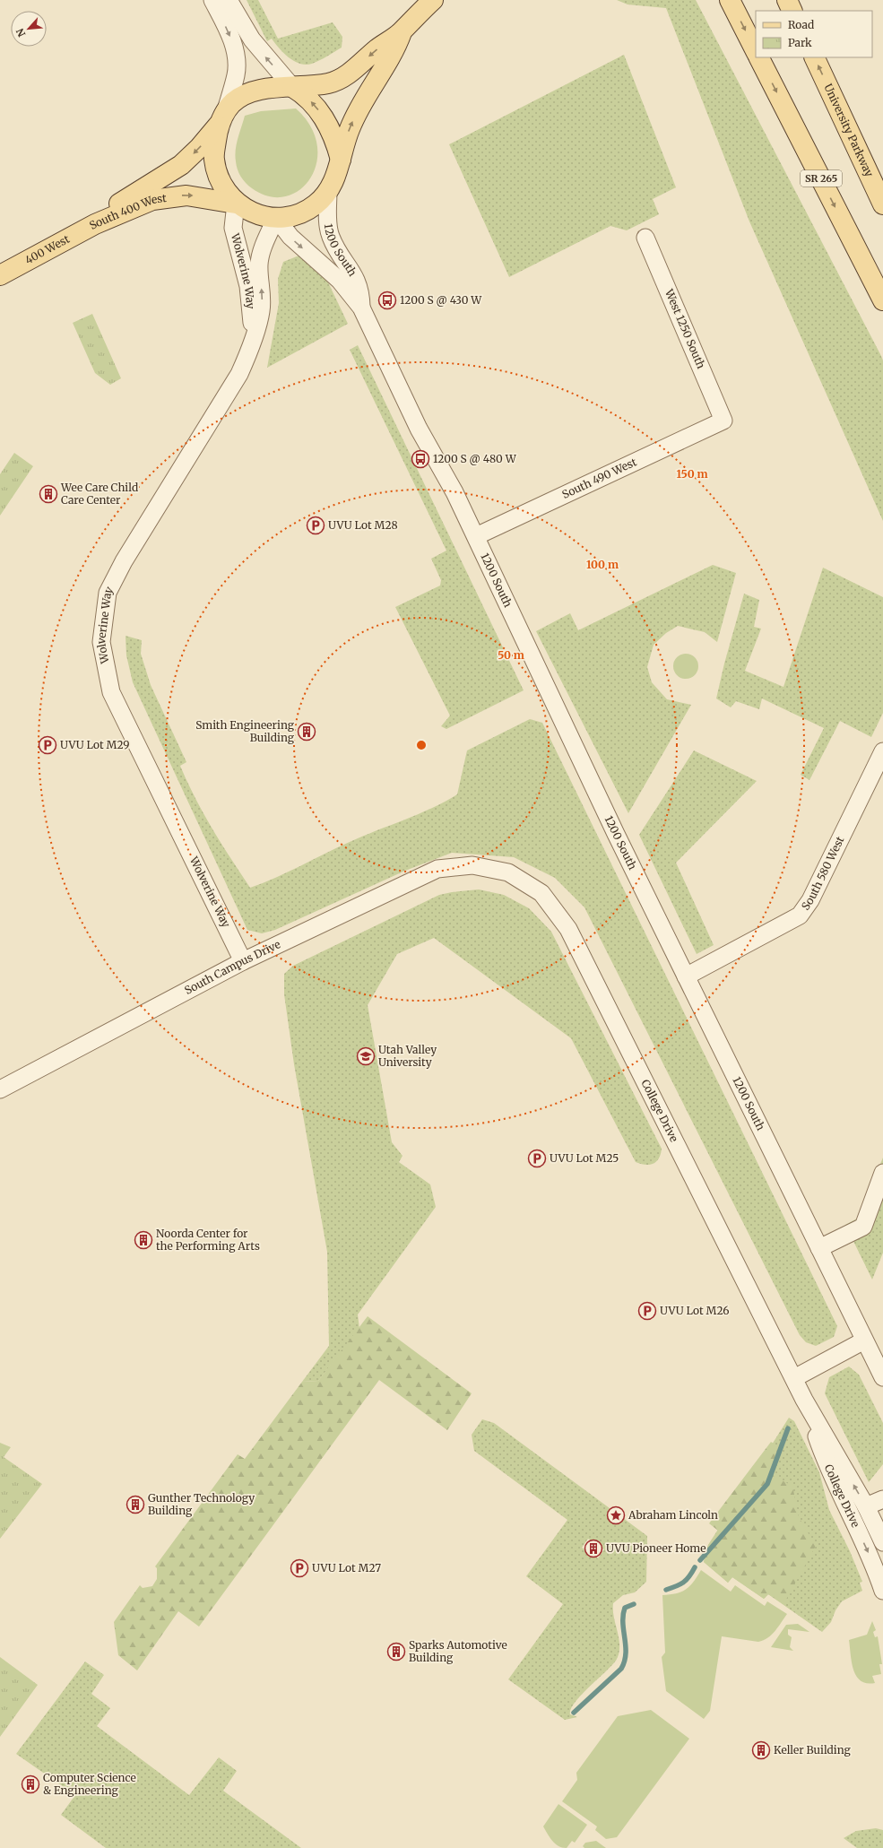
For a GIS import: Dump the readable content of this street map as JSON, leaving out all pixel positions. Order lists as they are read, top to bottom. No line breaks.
{"streets":{"main road":["University Parkway","SR 265","South 400 West","400 West"],"street":["1200 South","Wolverine Way","West 1250 South","South 490 West","South 580 West","South Campus Drive","College Drive"]},"crossings":[["South 400 West","400 West"],["South 400 West","1200 South"],["South 400 West","Wolverine Way"],["1200 South","Wolverine Way"],["1200 South","South 490 West"],["1200 South","South 580 West"],["Wolverine Way","South Campus Drive"],["West 1250 South","South 490 West"],["South Campus Drive","College Drive"]],"places":{"bus stop":["1200 S @ 430 W","1200 S @ 480 W"],"building":["Wee Care Child Care Center","Smith Engineering Building","Noorda Center for the Performing Arts","Gunther Technology Building","UVU Pioneer Home","Sparks Automotive Building","Keller Building","Computer Science & Engineering"],"parking":["UVU Lot M28","UVU Lot M29","UVU Lot M25","UVU Lot M26","UVU Lot M27"],"school or university":["Utah Valley University"],"place":["Abraham Lincoln"]},"legend":["Road","Park"],"north":"bottom left","rings":["150 m","100 m","50 m"]}
